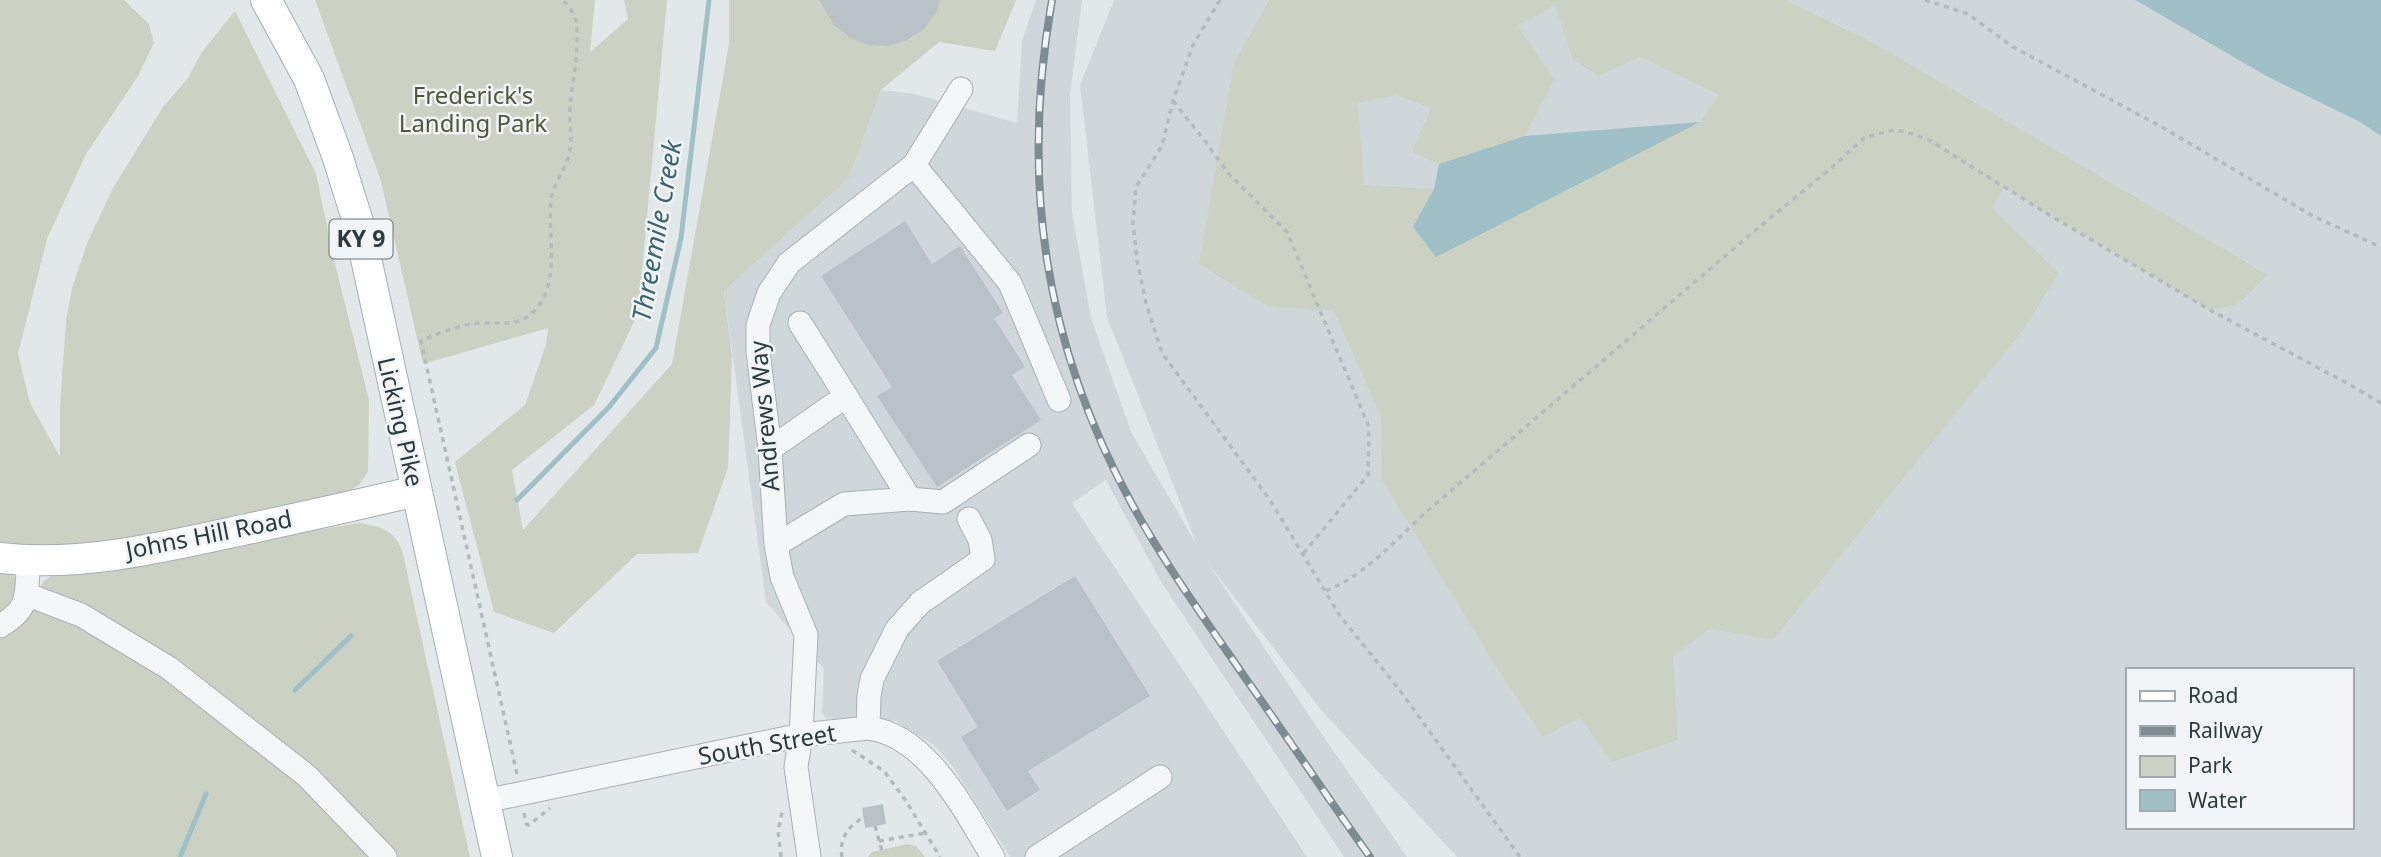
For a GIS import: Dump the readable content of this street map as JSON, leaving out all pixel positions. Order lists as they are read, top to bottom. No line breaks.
{"streets":{"main road":["KY 9","Licking Pike","Johns Hill Road"],"street":["Andrews Way","South Street"]},"crossings":[["Andrews Way","South Street"],["Licking Pike","Johns Hill Road"],["Licking Pike","South Street"]],"water":["Threemile Creek"],"parks":["Frederick's Landing Park"],"legend":["Road","Railway","Park","Water"]}
